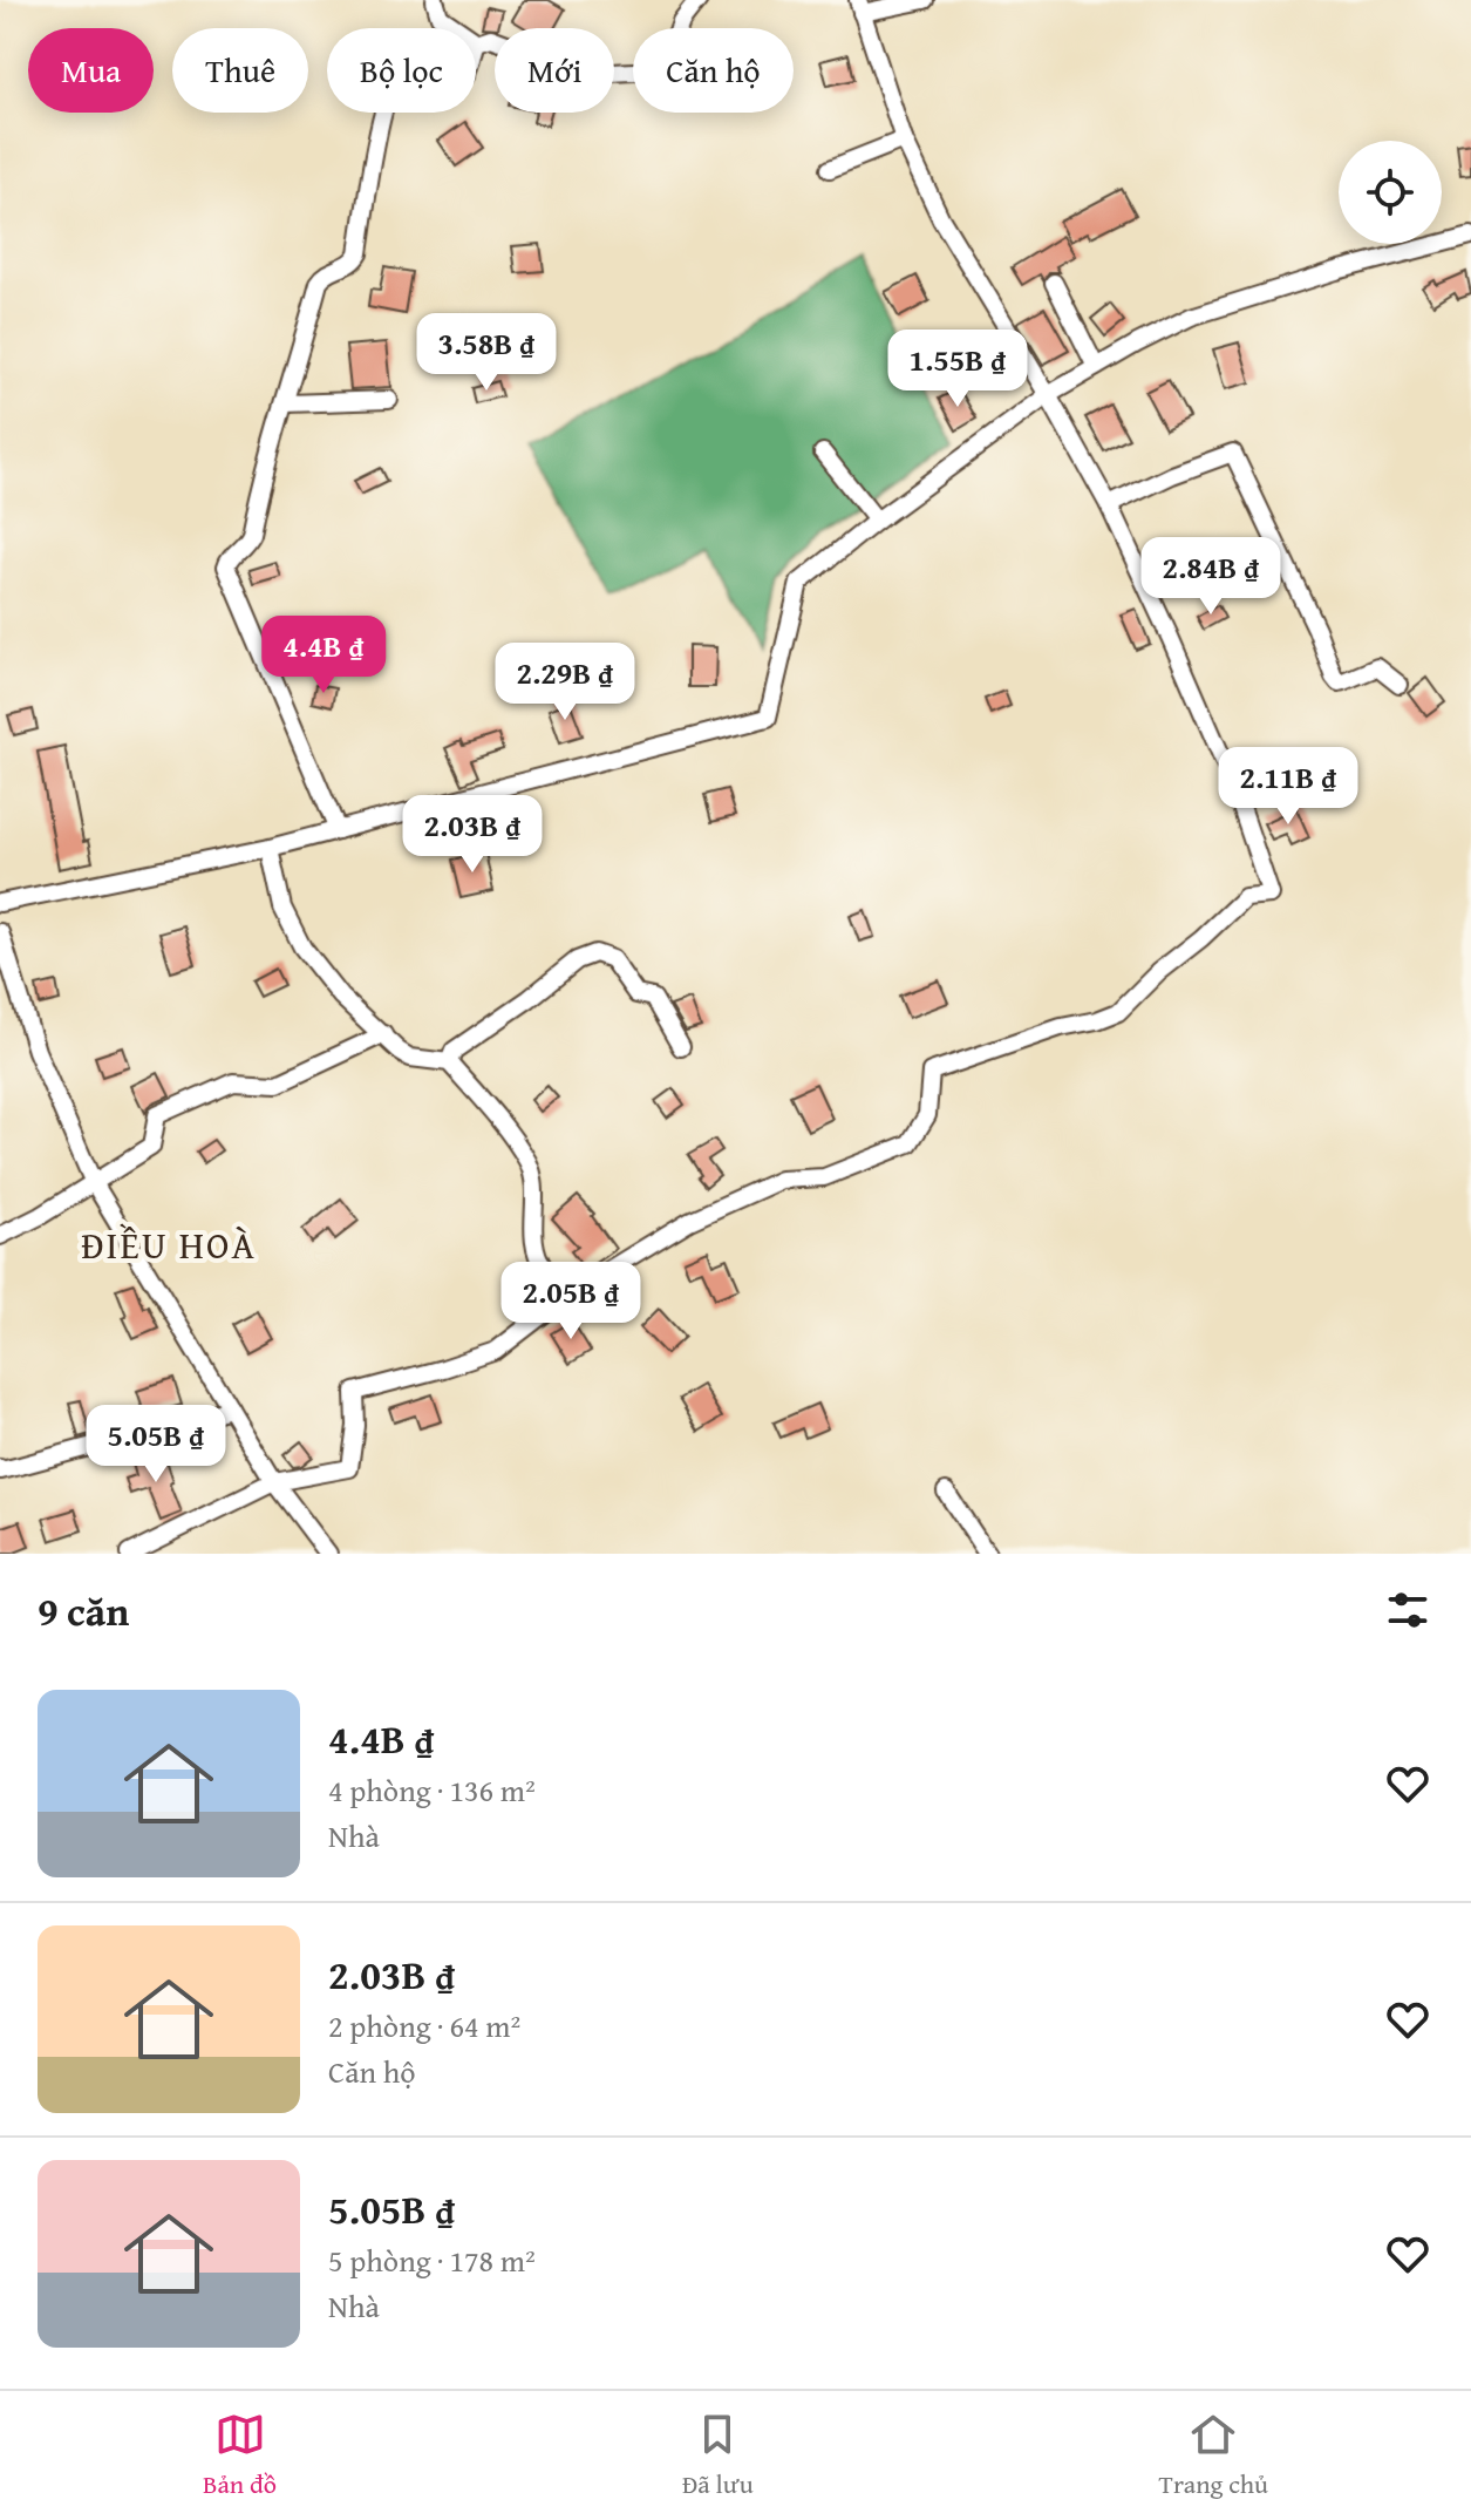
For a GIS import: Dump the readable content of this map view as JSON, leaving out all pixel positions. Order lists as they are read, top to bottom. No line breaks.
{"districts":["ĐIỀU HOÀ"],"page":{"chip":["Mua","Thuê","Bộ lọc","Mới","Căn hộ"],"price":["3.58B ₫","1.55B ₫","2.84B ₫","4.4B ₫","2.29B ₫","2.11B ₫","2.03B ₫","2.05B ₫","5.05B ₫"],"heading":"9 căn","list":[{"name":"4.4B ₫","note":"4 phòng · 136 m² · Nhà"},{"name":"2.03B ₫","note":"2 phòng · 64 m² · Căn hộ"},{"name":"5.05B ₫","note":"5 phòng · 178 m² · Nhà"}],"tabs":["Bản đồ","Đã lưu","Trang chủ"]}}
